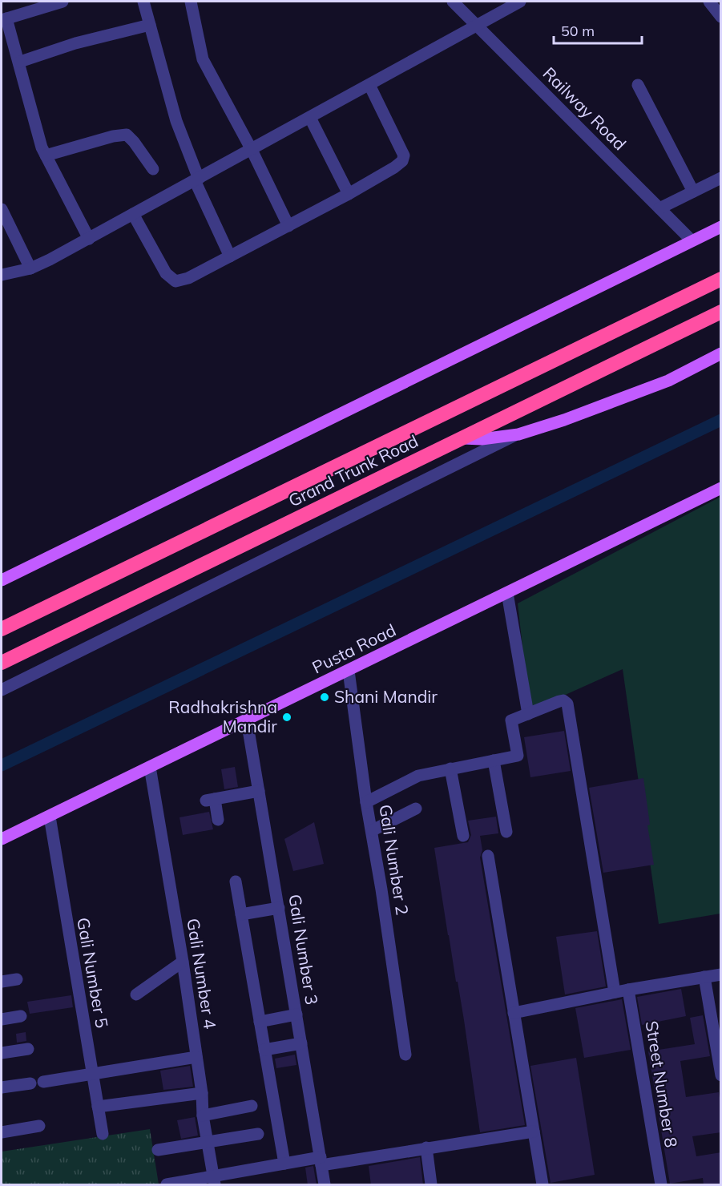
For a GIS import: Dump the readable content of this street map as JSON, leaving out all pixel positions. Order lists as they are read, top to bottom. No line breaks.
{"streets":{"highway":["Grand Trunk Road"],"main road":["Pusta Road"],"street":["Railway Road","Gali Number 2","Gali Number 3","Gali Number 5","Gali Number 4","Street Number 8"]},"crossings":[["Pusta Road","Gali Number 2"],["Pusta Road","Gali Number 3"],["Pusta Road","Gali Number 5"],["Pusta Road","Gali Number 4"]],"places":["Shani Mandir","Radhakrishna Mandir"],"scale_bar":"50 m"}
